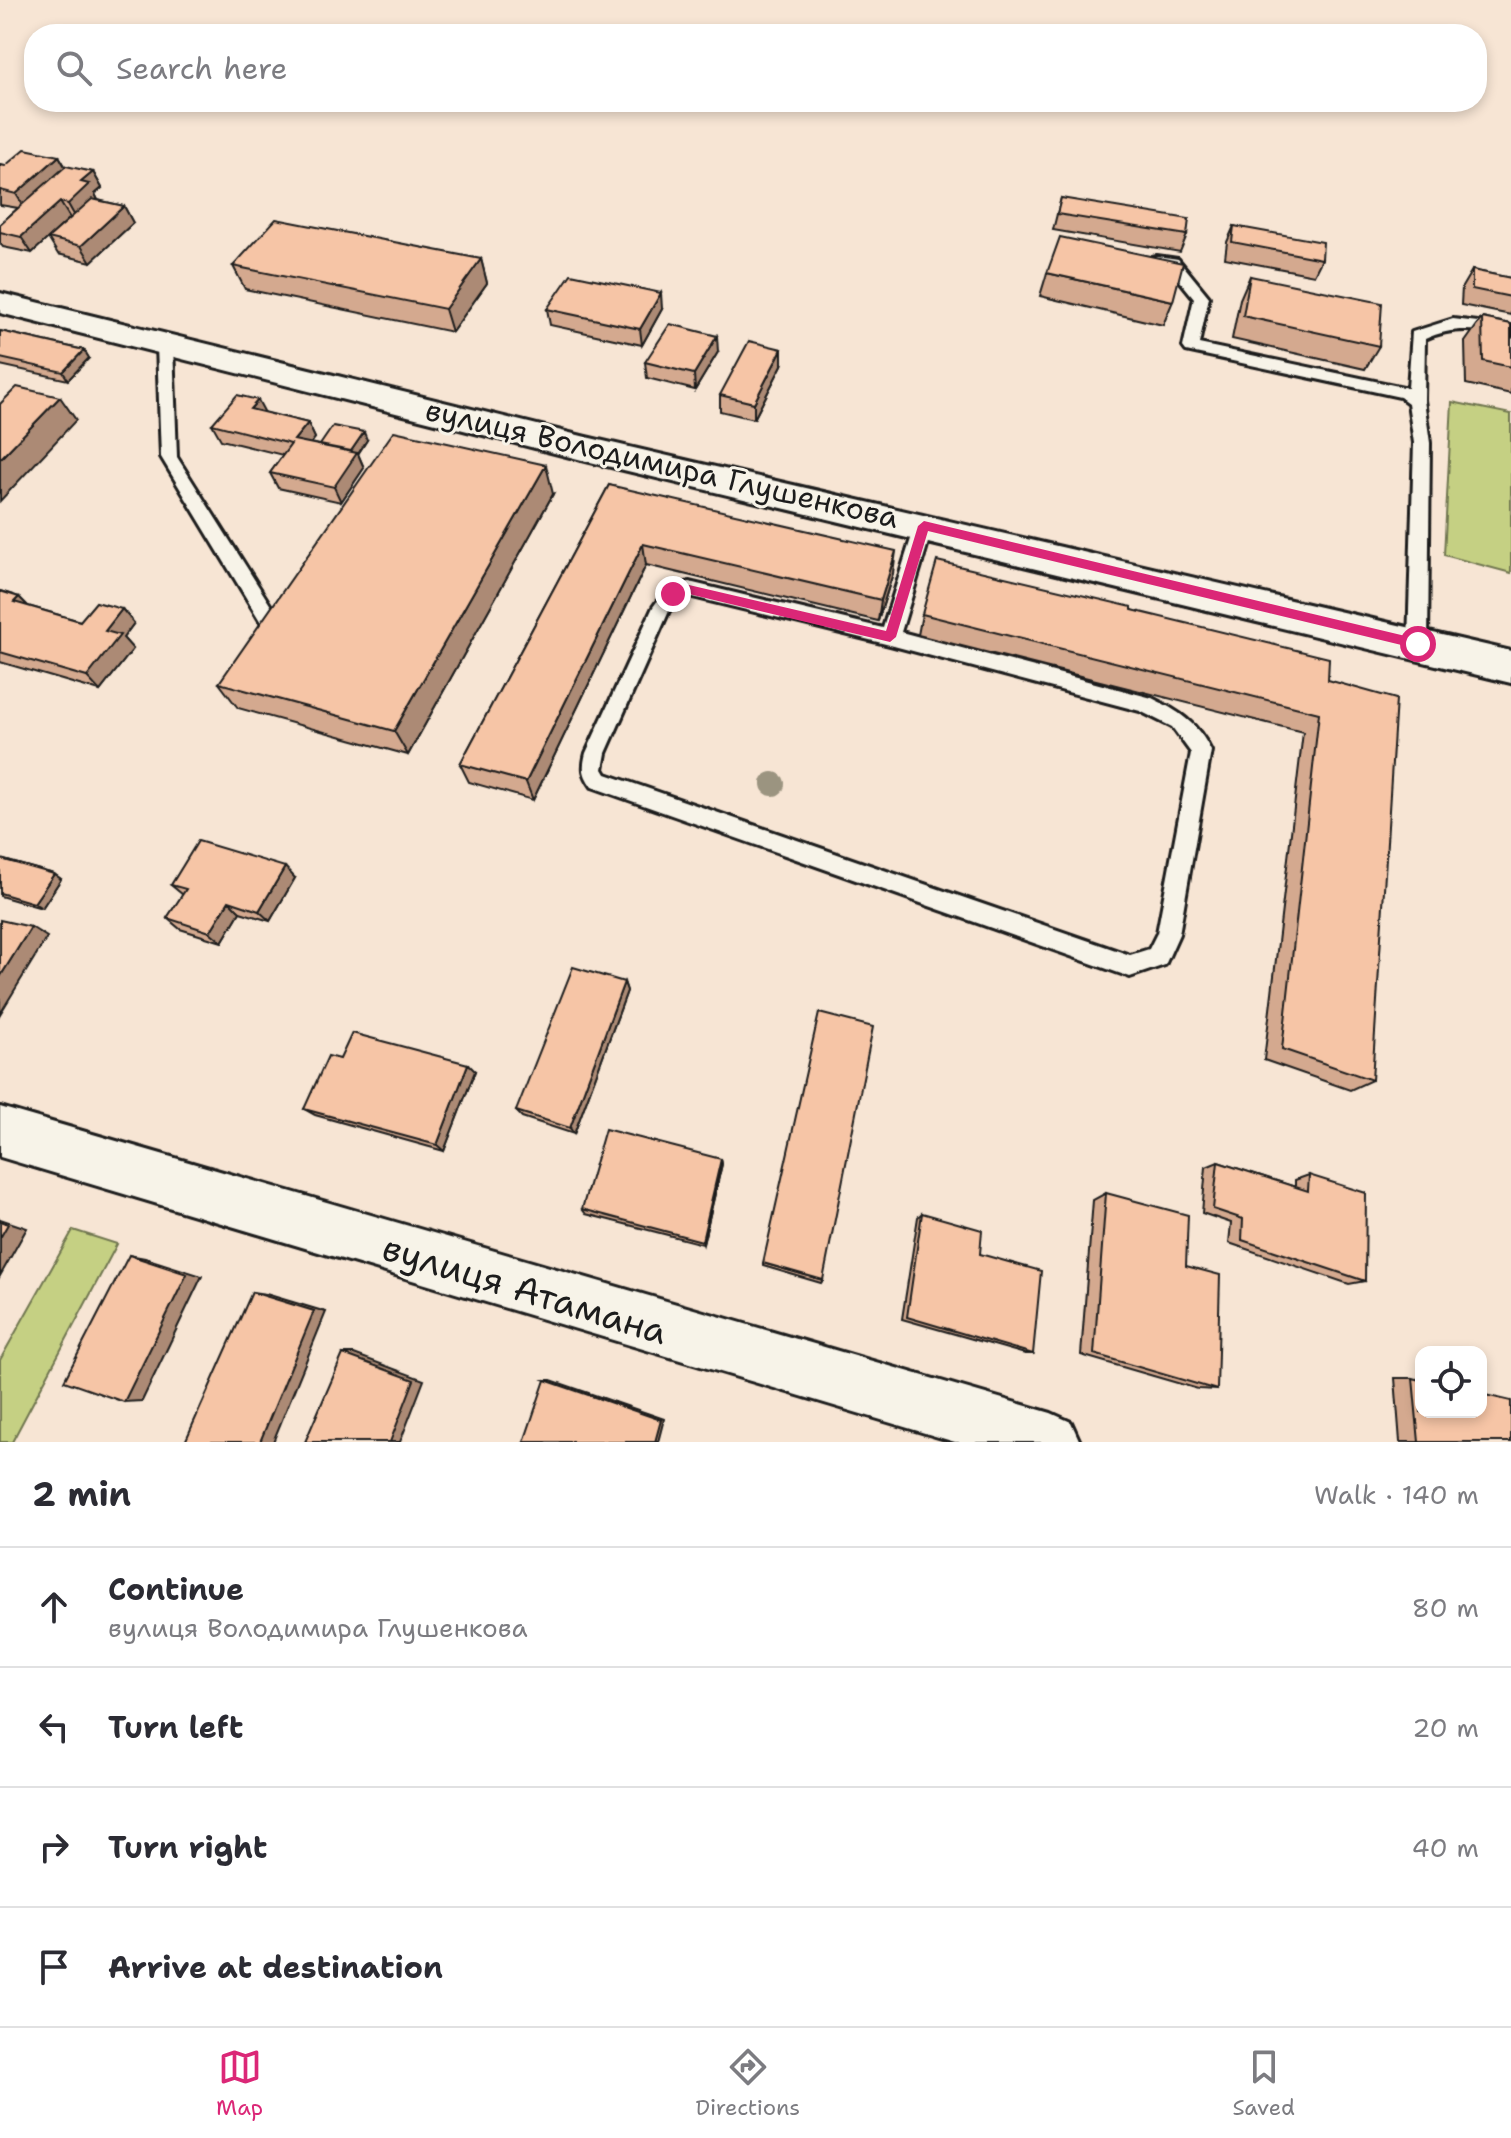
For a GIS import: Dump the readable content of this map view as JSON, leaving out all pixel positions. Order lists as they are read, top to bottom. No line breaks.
{"streets":{"street":["вулиця Володимира Глушенкова","вулиця Атамана"]},"page":{"search":"Search here","heading":["2 min","Walk · 140 m"],"list":[["Continue","вулиця Володимира Глушенкова","80 m"],["Turn left","20 m"],["Turn right","40 m"],"Arrive at destination"],"nav":["Map","Directions","Saved"]}}
